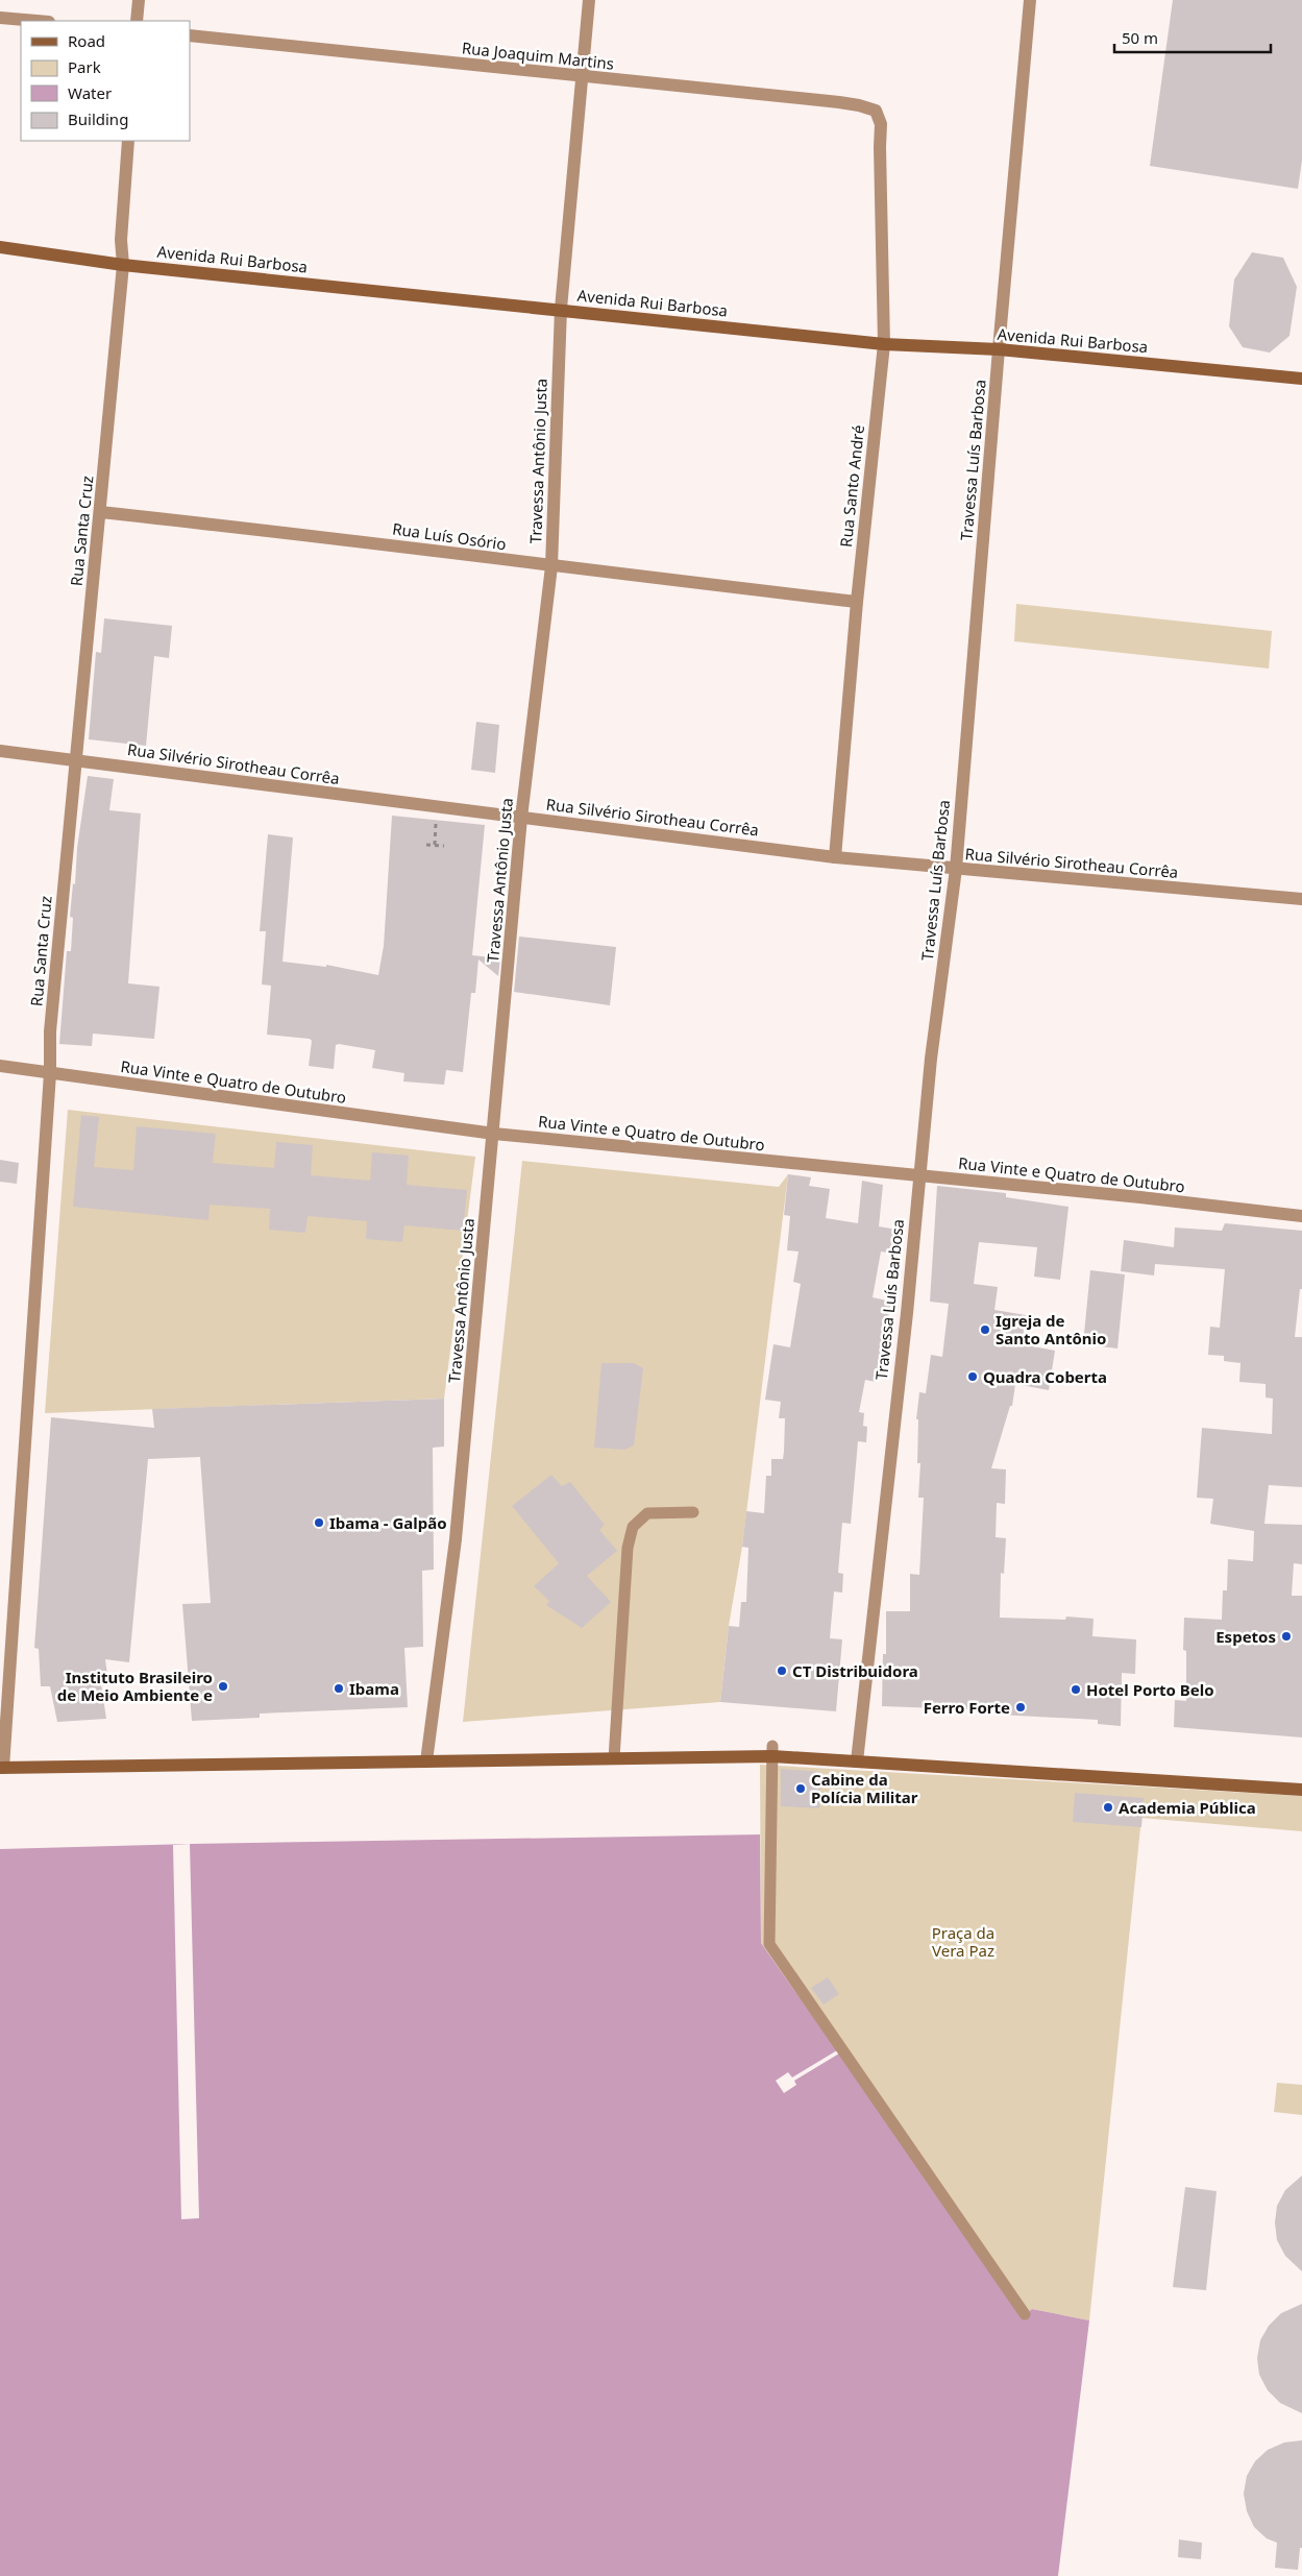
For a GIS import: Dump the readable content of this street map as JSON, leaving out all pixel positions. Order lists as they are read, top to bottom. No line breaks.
{"streets":{"main road":["Avenida Rui Barbosa"],"street":["Rua Joaquim Martins","Travessa Luís Barbosa","Travessa Antônio Justa","Rua Santo André","Rua Santa Cruz","Rua Luís Osório","Rua Silvério Sirotheau Corrêa","Rua Vinte e Quatro de Outubro"]},"crossings":[["Rua Joaquim Martins","Travessa Antônio Justa"],["Rua Joaquim Martins","Rua Santo André"],["Avenida Rui Barbosa","Travessa Luís Barbosa"],["Avenida Rui Barbosa","Travessa Antônio Justa"],["Avenida Rui Barbosa","Rua Santo André"],["Avenida Rui Barbosa","Rua Santa Cruz"],["Travessa Luís Barbosa","Rua Silvério Sirotheau Corrêa"],["Travessa Luís Barbosa","Rua Vinte e Quatro de Outubro"],["Travessa Antônio Justa","Rua Luís Osório"],["Travessa Antônio Justa","Rua Silvério Sirotheau Corrêa"],["Travessa Antônio Justa","Rua Vinte e Quatro de Outubro"],["Rua Santo André","Rua Luís Osório"],["Rua Santo André","Rua Silvério Sirotheau Corrêa"],["Rua Santa Cruz","Rua Luís Osório"],["Rua Santa Cruz","Rua Silvério Sirotheau Corrêa"],["Rua Santa Cruz","Rua Vinte e Quatro de Outubro"]],"parks":["Praça da Vera Paz"],"places":["Igreja de Santo Antônio","Quadra Coberta","Ibama - Galpão","Espetos","CT Distribuidora","Instituto Brasileiro de Meio Ambiente e","Ibama","Hotel Porto Belo","Ferro Forte","Cabine da Polícia Militar","Academia Pública"],"legend":["Road","Park","Water","Building"],"scale_bar":"50 m"}
